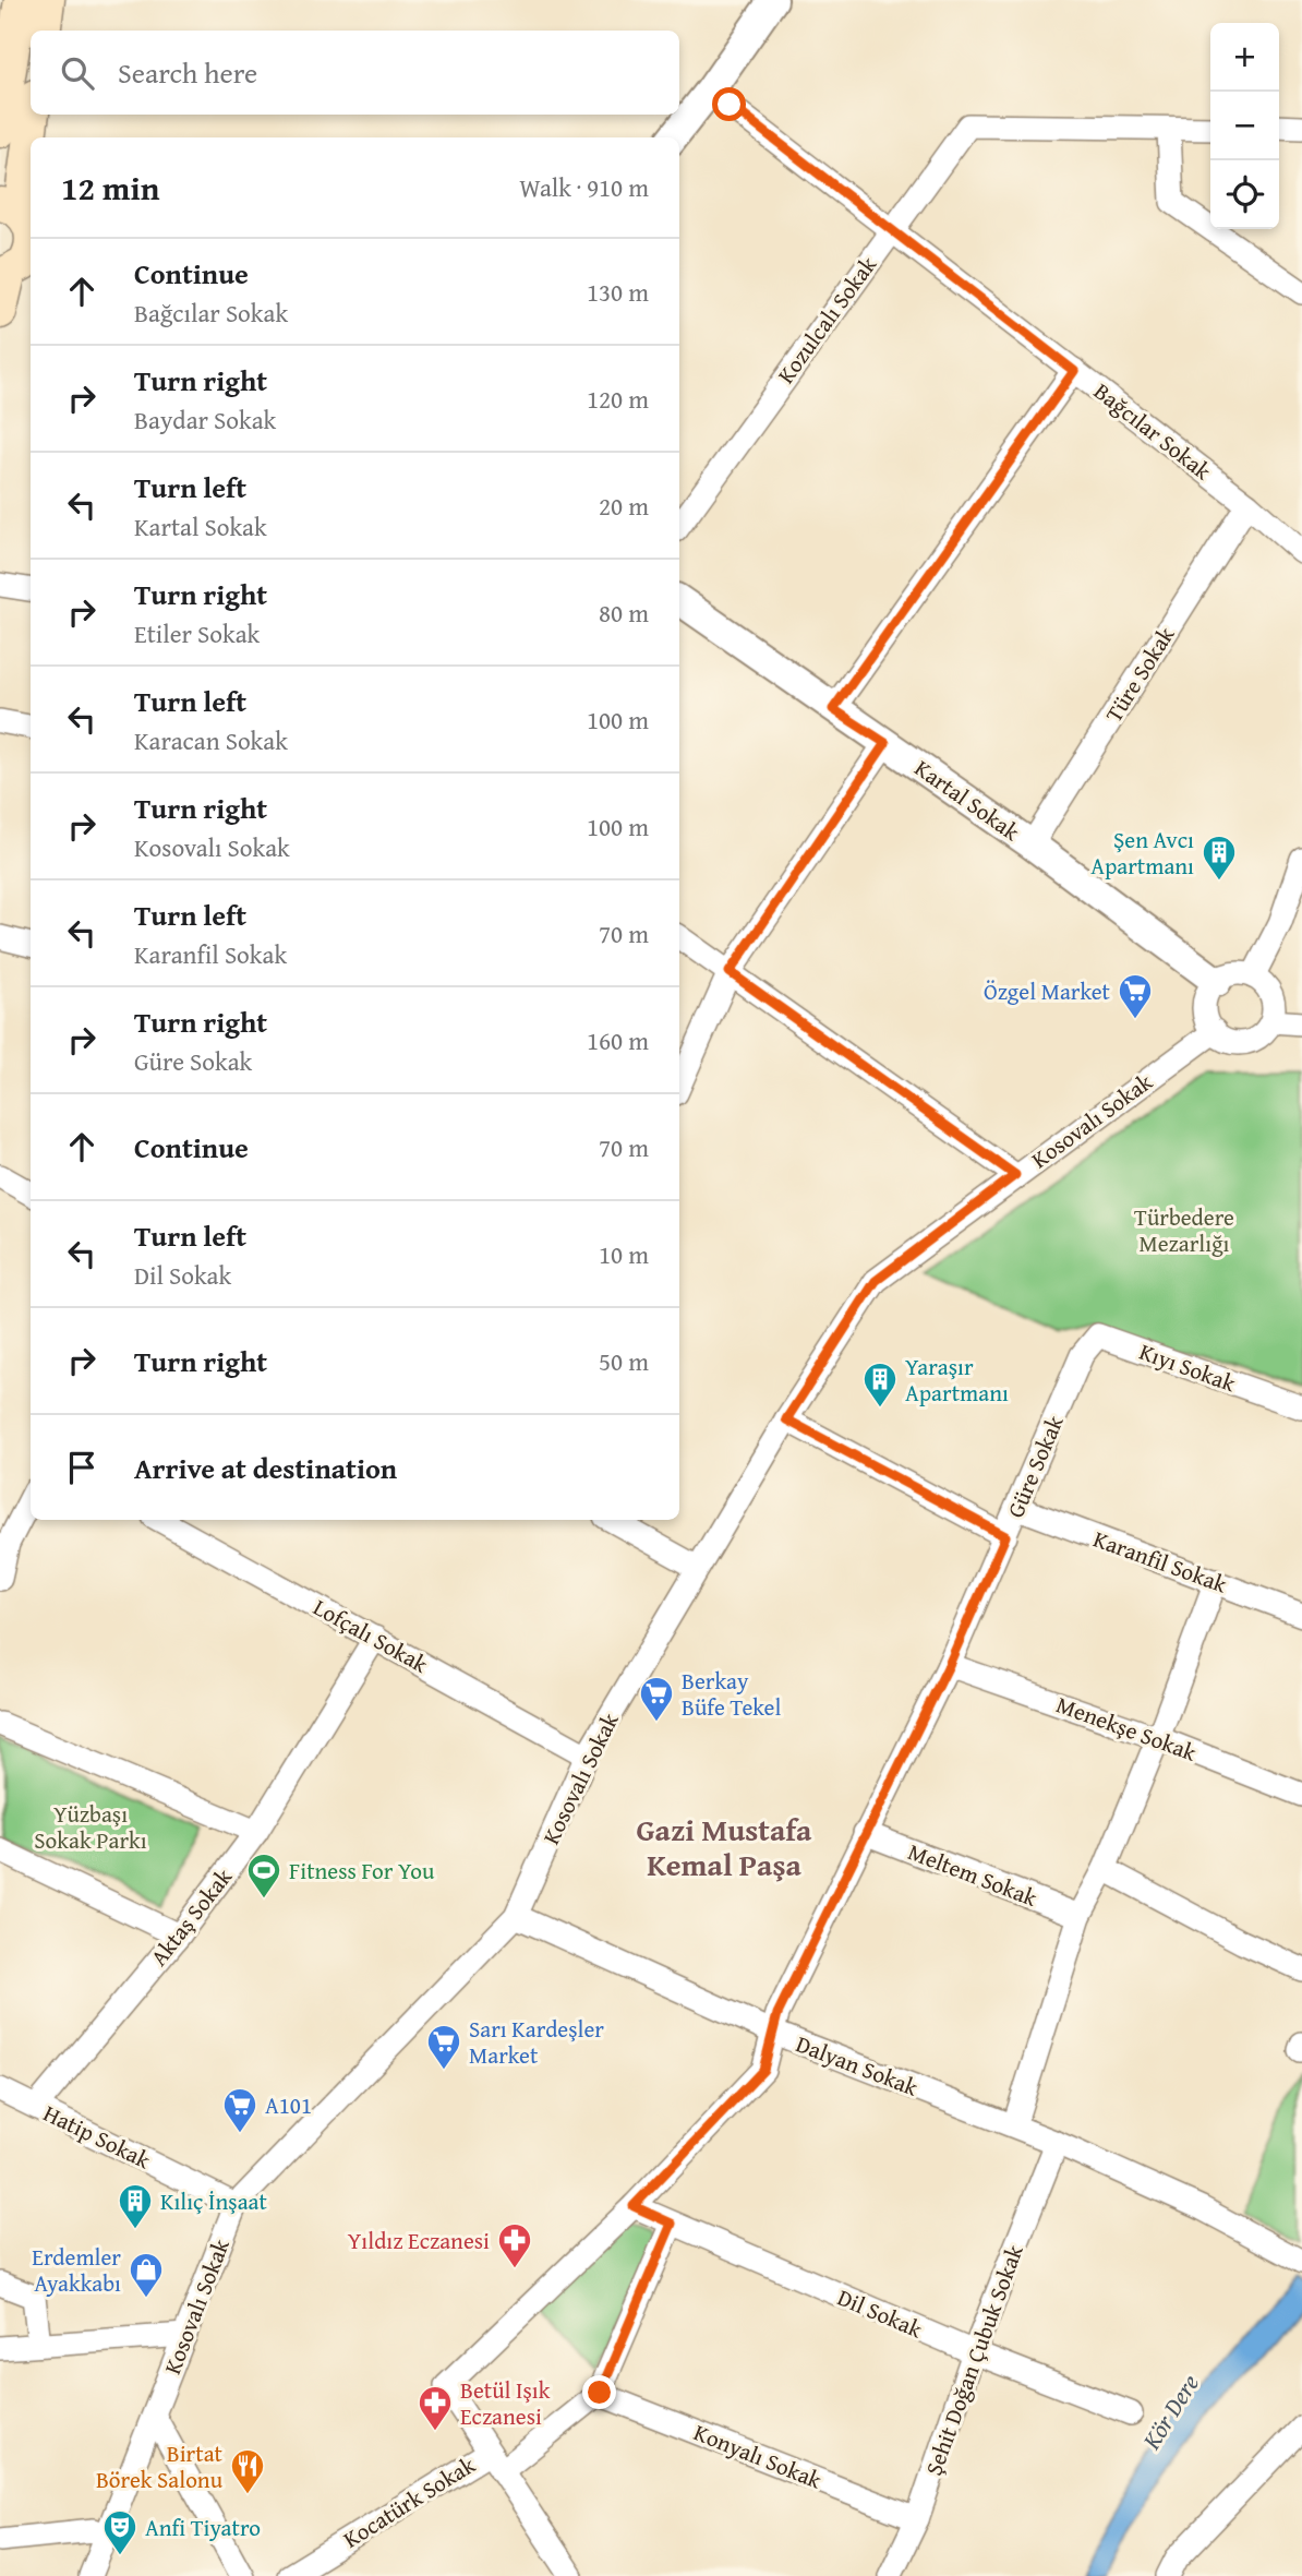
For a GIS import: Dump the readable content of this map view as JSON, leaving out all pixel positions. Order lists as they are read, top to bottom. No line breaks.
{"streets":{"street":["Kozulcalı Sokak","Bağcılar Sokak","Türe Sokak","Kartal Sokak","Kosovalı Sokak","Kıyı Sokak","Güre Sokak","Karanfil Sokak","Lofçalı Sokak","Menekşe Sokak","Meltem Sokak","Aktaş Sokak","Dalyan Sokak","Hatip Sokak","Dil Sokak","Şehit Doğan Çubuk Sokak","Konyalı Sokak","Kocatürk Sokak"]},"crossings":[["Kozulcalı Sokak","Bağcılar Sokak"],["Bağcılar Sokak","Türe Sokak"],["Türe Sokak","Kartal Sokak"],["Kartal Sokak","Kosovalı Sokak"],["Kosovalı Sokak","Lofçalı Sokak"],["Kosovalı Sokak","Dalyan Sokak"],["Kosovalı Sokak","Hatip Sokak"],["Kıyı Sokak","Güre Sokak"],["Güre Sokak","Karanfil Sokak"],["Güre Sokak","Menekşe Sokak"],["Güre Sokak","Meltem Sokak"],["Güre Sokak","Dalyan Sokak"],["Güre Sokak","Dil Sokak"],["Güre Sokak","Kocatürk Sokak"],["Lofçalı Sokak","Aktaş Sokak"],["Aktaş Sokak","Hatip Sokak"],["Dalyan Sokak","Şehit Doğan Çubuk Sokak"],["Dil Sokak","Şehit Doğan Çubuk Sokak"],["Şehit Doğan Çubuk Sokak","Konyalı Sokak"],["Konyalı Sokak","Kocatürk Sokak"]],"districts":["Gazi Mustafa Kemal Paşa"],"water":["Kör Dere"],"parks":["Türbedere Mezarlığı","Yüzbaşı Sokak Parkı"],"places":{"building":["Şen Avcı Apartmanı","Yaraşır Apartmanı","Kılıç İnşaat"],"supermarket":["Özgel Market","Berkay Büfe Tekel","Sarı Kardeşler Market","A101"],"sports":["Fitness For You"],"pharmacy":["Yıldız Eczanesi","Betül Işık Eczanesi"],"shop":["Erdemler Ayakkabı"],"restaurant":["Birtat Börek Salonu"],"theatre":["Anfi Tiyatro"]},"page":{"map_buttons":["+","−"],"search":"Search here","heading":["12 min","Walk · 910 m"],"list":[["Continue","Bağcılar Sokak","130 m"],["Turn right","Baydar Sokak","120 m"],["Turn left","Kartal Sokak","20 m"],["Turn right","Etiler Sokak","80 m"],["Turn left","Karacan Sokak","100 m"],["Turn right","Kosovalı Sokak","100 m"],["Turn left","Karanfil Sokak","70 m"],["Turn right","Güre Sokak","160 m"],["Continue","70 m"],["Turn left","Dil Sokak","10 m"],["Turn right","50 m"],"Arrive at destination"]}}
